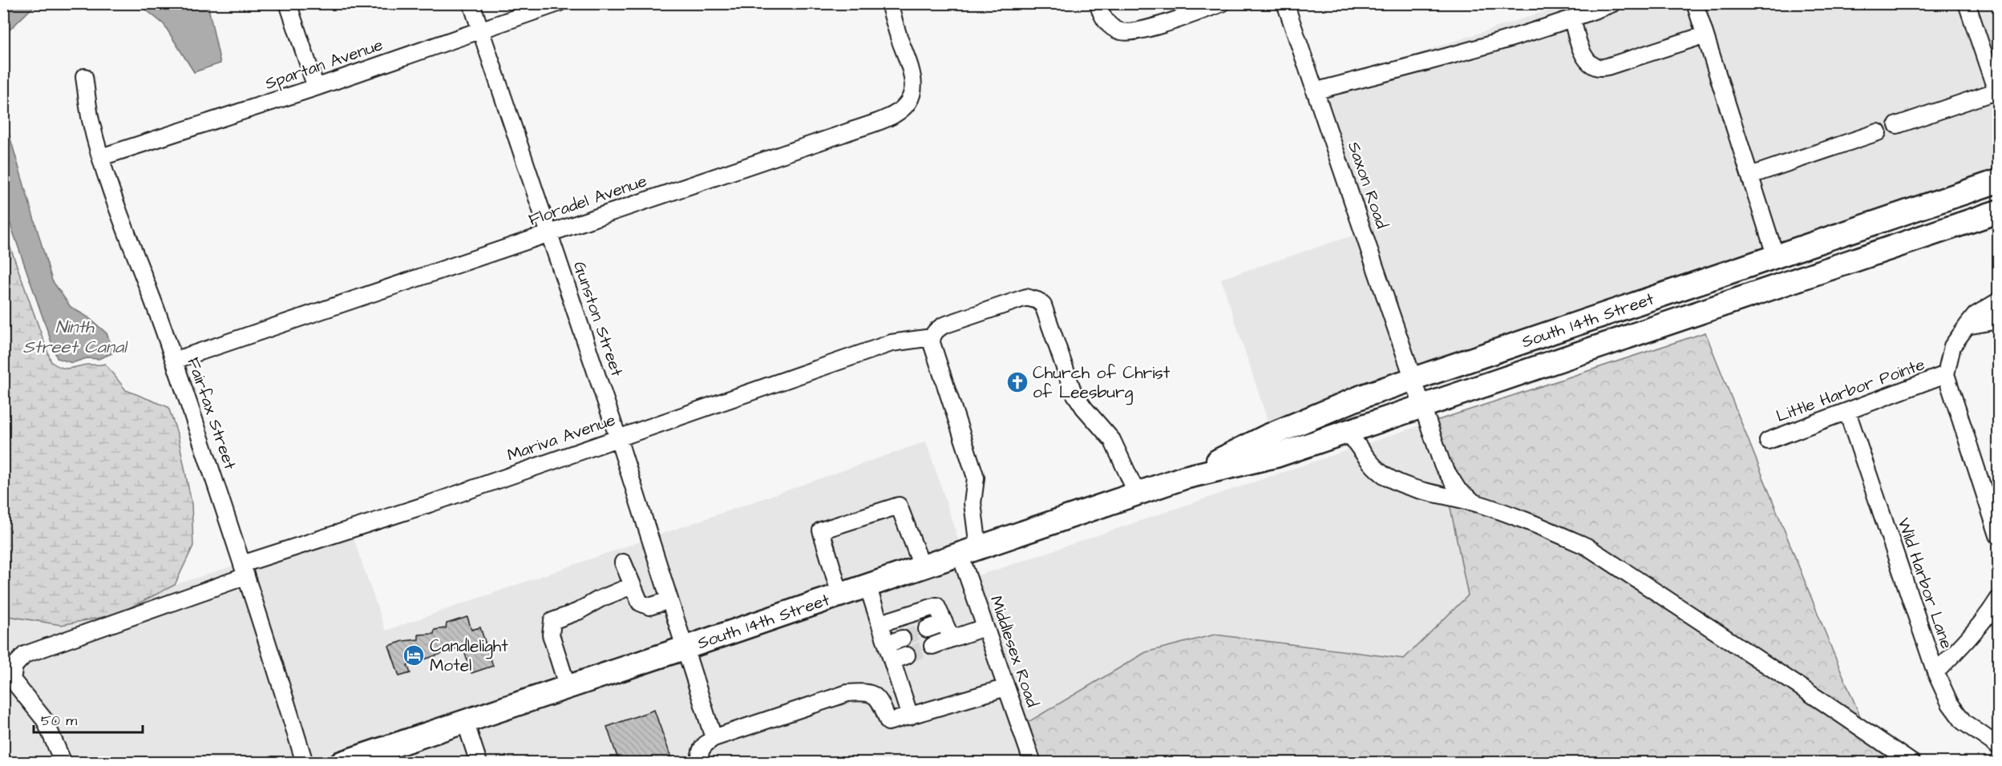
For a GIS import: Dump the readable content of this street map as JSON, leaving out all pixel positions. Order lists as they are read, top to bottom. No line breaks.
{"streets":{"highway":["South 14th Street"],"street":["Spartan Avenue","Saxon Road","Floradel Avenue","Gunston Street","Little Harbor Pointe","Fairfax Street","Mariva Avenue","Wild Harbor Lane","Middlesex Road"]},"crossings":[["Spartan Avenue","Gunston Street"],["Spartan Avenue","Fairfax Street"],["Saxon Road","South 14th Street"],["Floradel Avenue","Gunston Street"],["Floradel Avenue","Fairfax Street"],["Gunston Street","South 14th Street"],["Gunston Street","Mariva Avenue"],["South 14th Street","Middlesex Road"],["Little Harbor Pointe","Wild Harbor Lane"],["Fairfax Street","Mariva Avenue"],["Mariva Avenue","Middlesex Road"]],"water":["Ninth Street Canal"],"places":{"church":["Church of Christ of Leesburg"],"hotel":["Candlelight Motel"]},"scale_bar":"50 m"}
